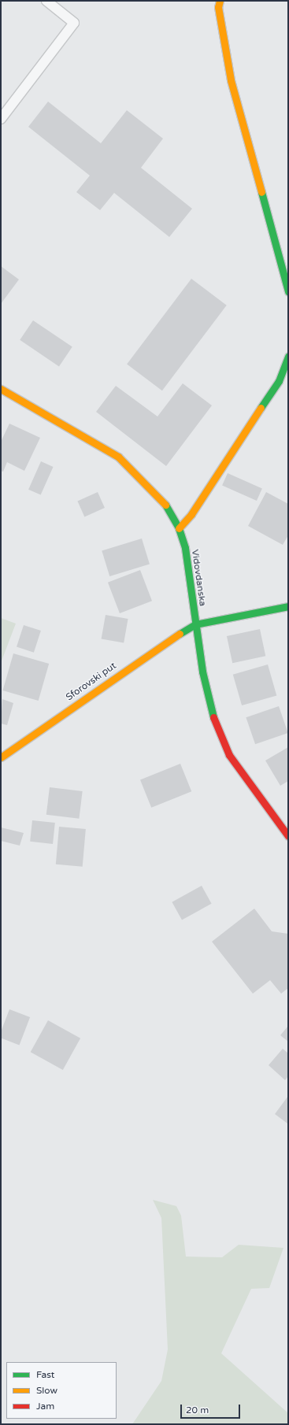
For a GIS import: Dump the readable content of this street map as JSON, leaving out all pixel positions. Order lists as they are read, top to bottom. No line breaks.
{"streets":{"street":["Vidovdanska","Sforovski put"]},"crossings":[["Vidovdanska","Sforovski put"]],"legend":["Fast","Slow","Jam"],"scale_bar":"20 m"}
